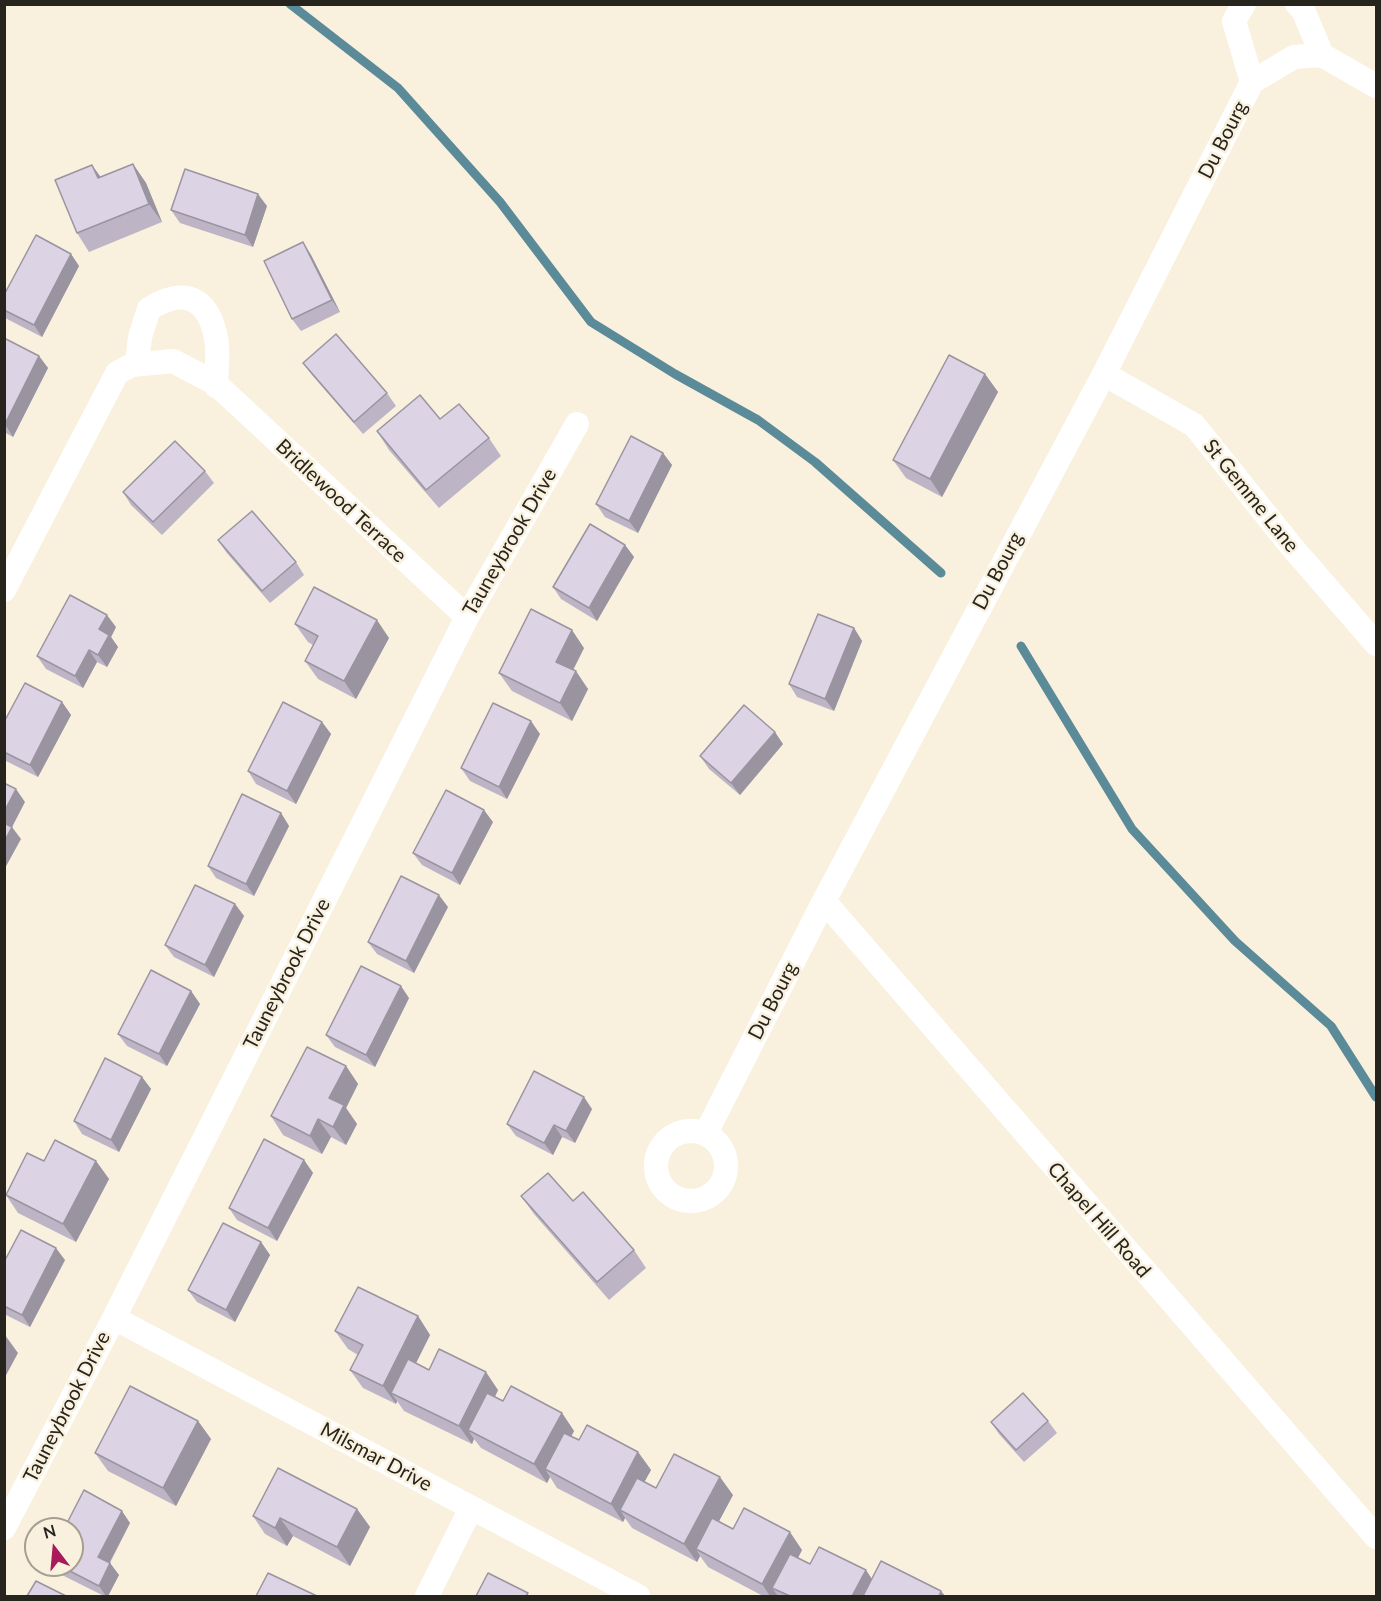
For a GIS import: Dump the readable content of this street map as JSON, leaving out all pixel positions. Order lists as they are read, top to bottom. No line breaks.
{"streets":{"street":["Du Bourg","St Gemme Lane","Bridlewood Terrace","Tauneybrook Drive","Chapel Hill Road","Milsmar Drive"]},"crossings":[["Du Bourg","St Gemme Lane"],["Du Bourg","Chapel Hill Road"],["Bridlewood Terrace","Tauneybrook Drive"],["Tauneybrook Drive","Milsmar Drive"]],"north":"top"}
